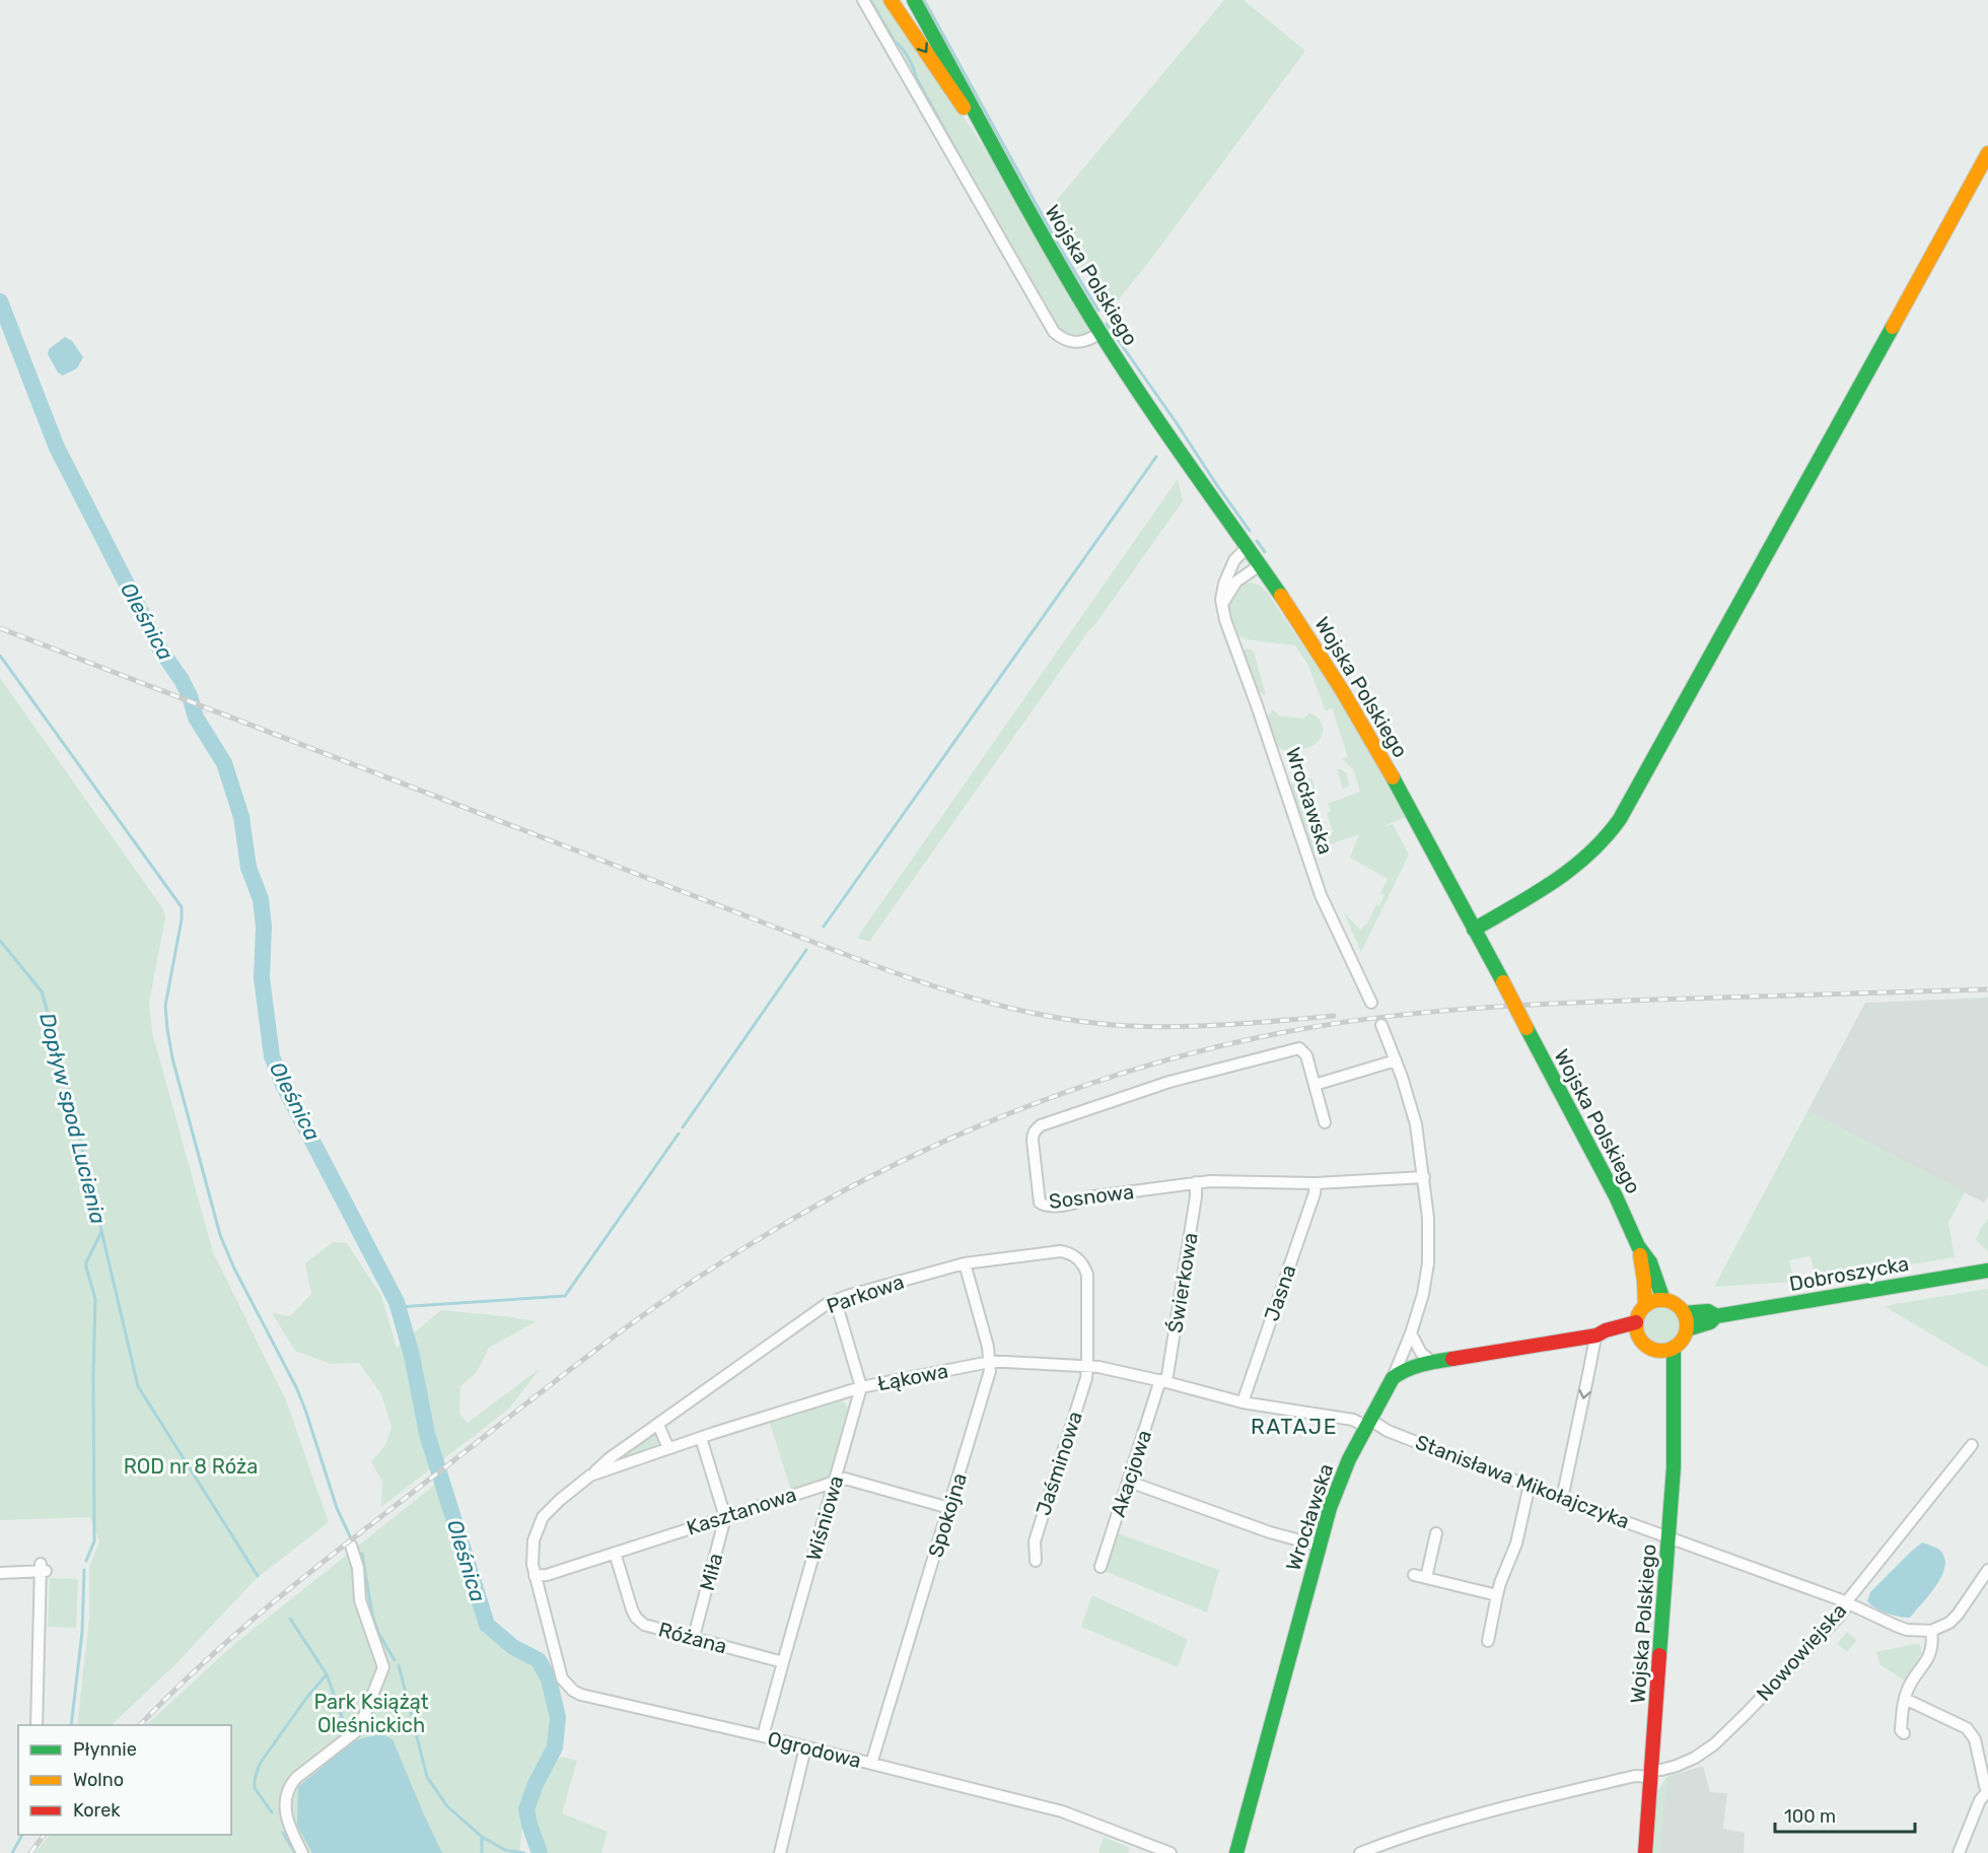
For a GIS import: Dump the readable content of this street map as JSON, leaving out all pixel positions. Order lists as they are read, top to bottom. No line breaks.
{"streets":{"main road":["Wojska Polskiego","Wrocławska","Dobroszycka"],"street":["Sosnowa","Świerkowa","Jasna","Parkowa","Łąkowa","Jaśminowa","Akacjowa","Stanisława Mikołajczyka","Kasztanowa","Spokojna","Wiśniowa","Miła","Różana","Nowowiejska","Ogrodowa"]},"crossings":[["Wojska Polskiego","Wrocławska"],["Wojska Polskiego","Dobroszycka"],["Wojska Polskiego","Stanisława Mikołajczyka"],["Wojska Polskiego","Nowowiejska"],["Wrocławska","Sosnowa"],["Wrocławska","Łąkowa"],["Wrocławska","Stanisława Mikołajczyka"],["Sosnowa","Świerkowa"],["Sosnowa","Jasna"],["Świerkowa","Łąkowa"],["Świerkowa","Akacjowa"],["Jasna","Łąkowa"],["Parkowa","Łąkowa"],["Parkowa","Jaśminowa"],["Parkowa","Spokojna"],["Łąkowa","Jaśminowa"],["Łąkowa","Akacjowa"],["Łąkowa","Stanisława Mikołajczyka"],["Łąkowa","Kasztanowa"],["Łąkowa","Spokojna"],["Łąkowa","Wiśniowa"],["Łąkowa","Ogrodowa"],["Stanisława Mikołajczyka","Nowowiejska"],["Kasztanowa","Spokojna"],["Kasztanowa","Wiśniowa"],["Kasztanowa","Miła"],["Kasztanowa","Różana"],["Kasztanowa","Ogrodowa"],["Spokojna","Ogrodowa"],["Wiśniowa","Różana"],["Wiśniowa","Ogrodowa"],["Miła","Różana"]],"districts":["RATAJE"],"water":["Oleśnica","Dopływ spod Lucienia"],"parks":["ROD nr 8 Róża","Park Książąt Oleśnickich"],"legend":["Płynnie","Wolno","Korek"],"scale_bar":"100 m"}
